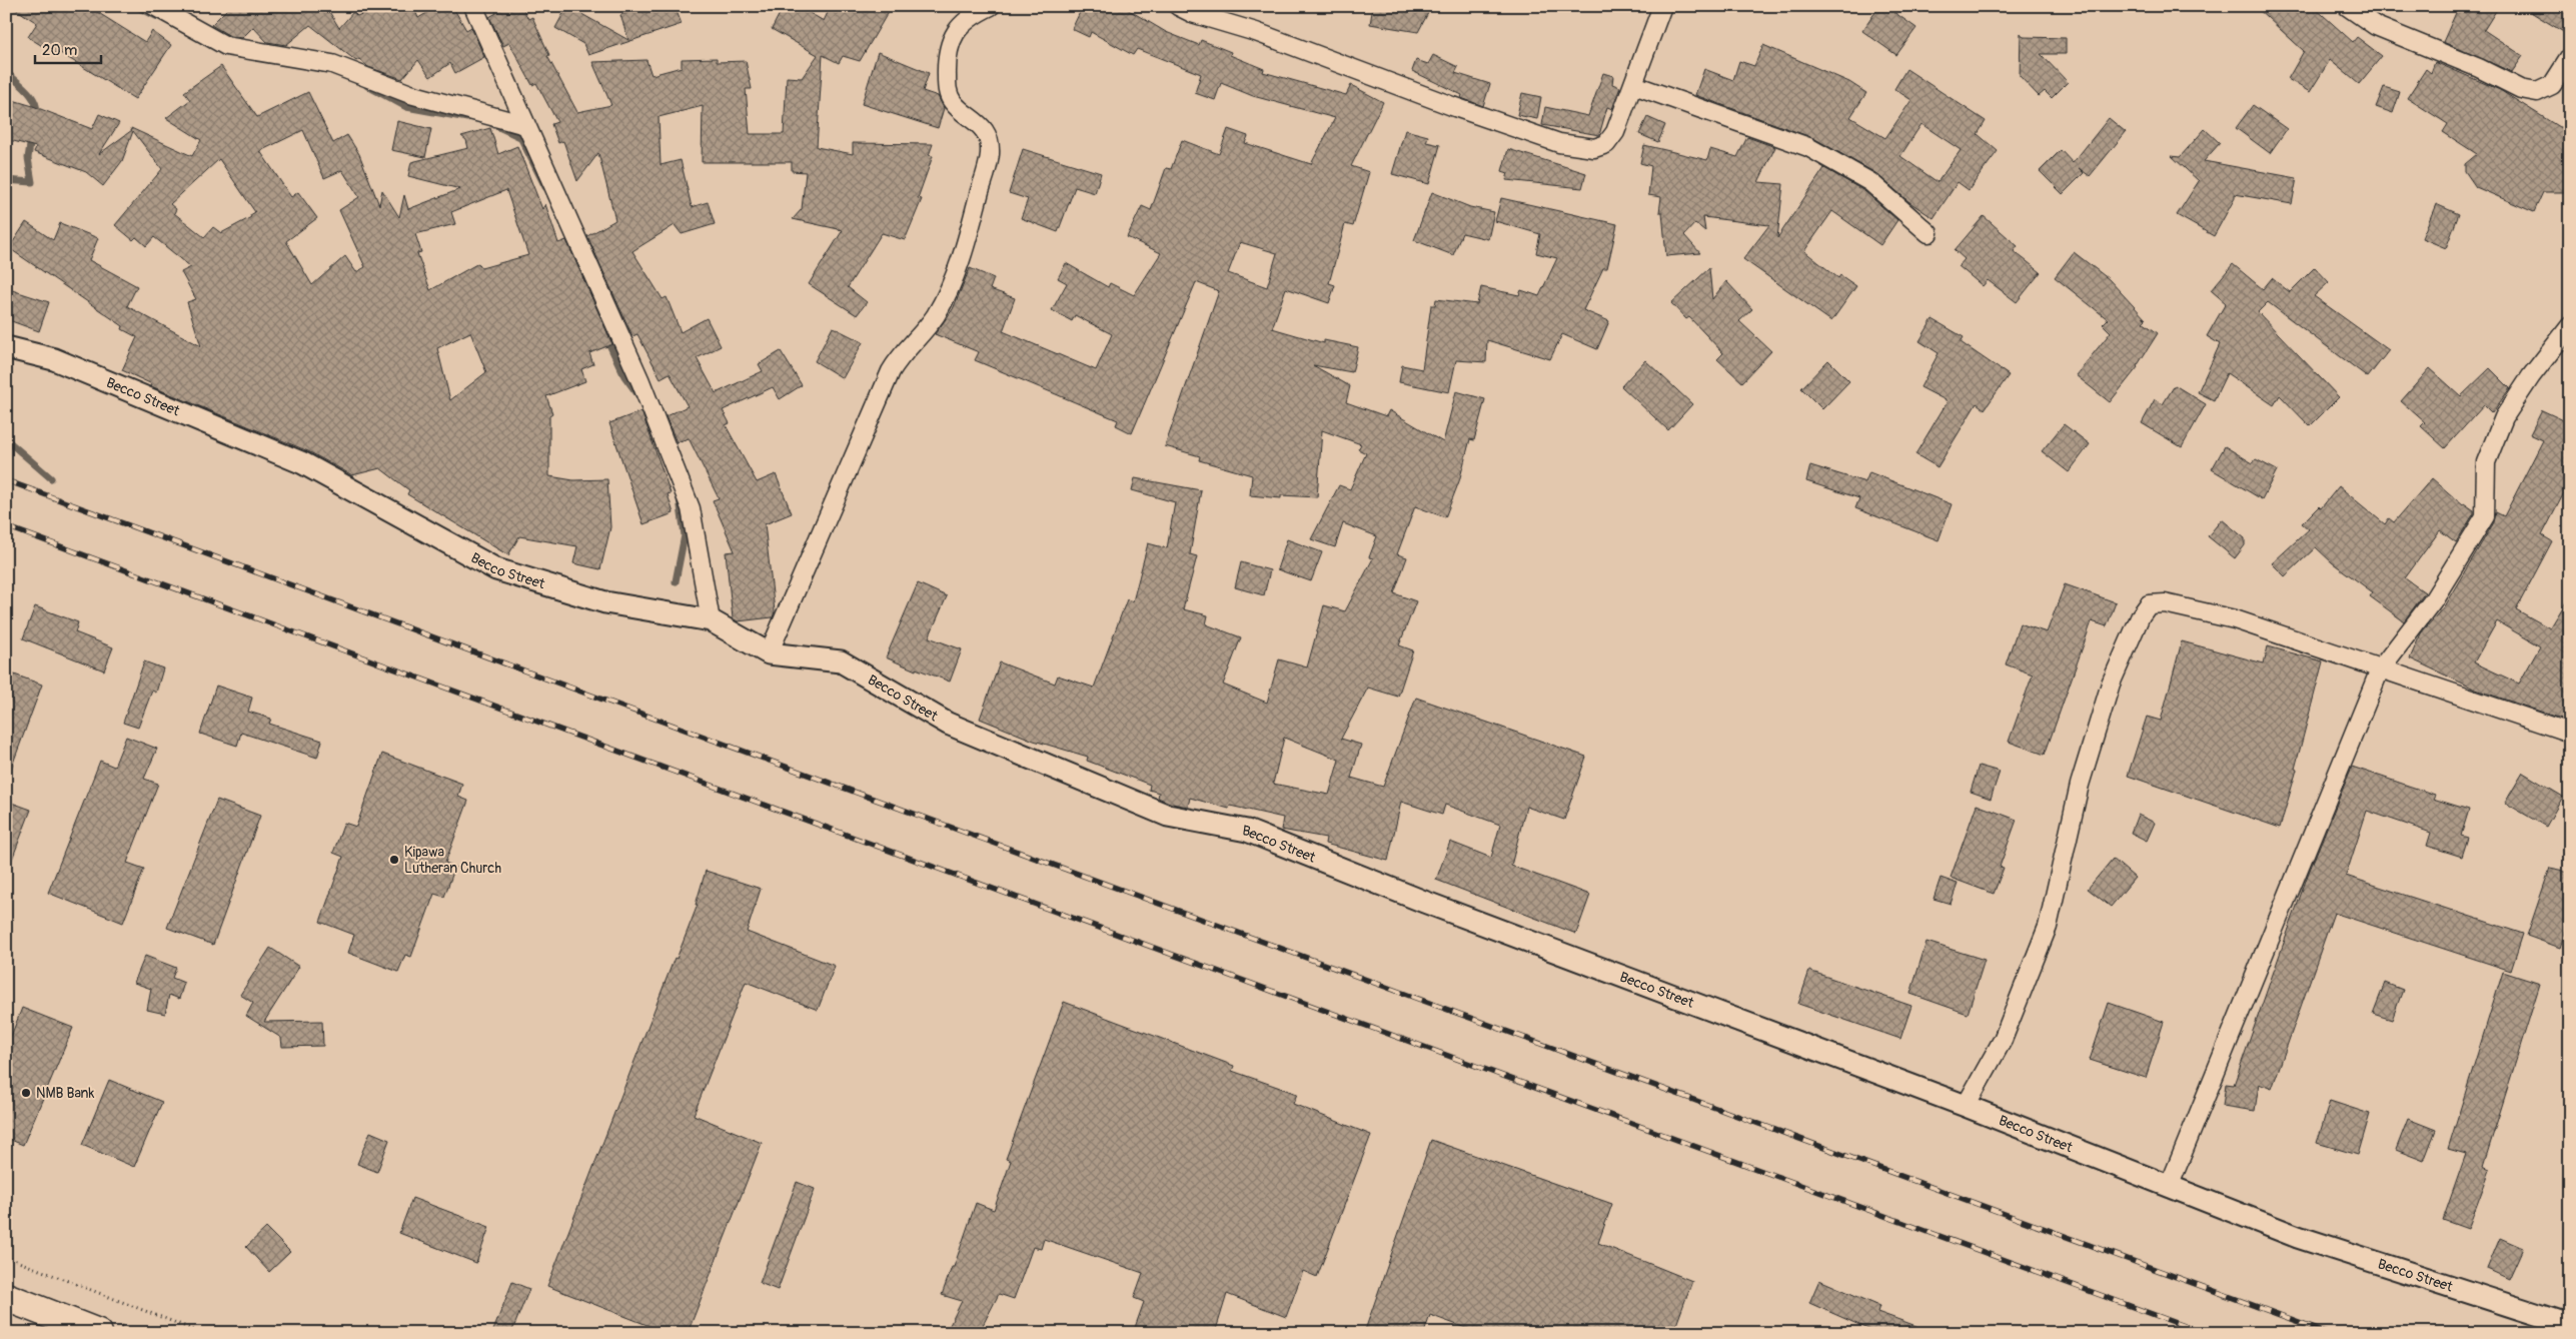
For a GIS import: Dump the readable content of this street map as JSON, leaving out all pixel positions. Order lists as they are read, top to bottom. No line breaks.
{"streets":{"street":["Becco Street"]},"places":["Kipawa Lutheran Church","NMB Bank"],"scale_bar":"20 m"}
